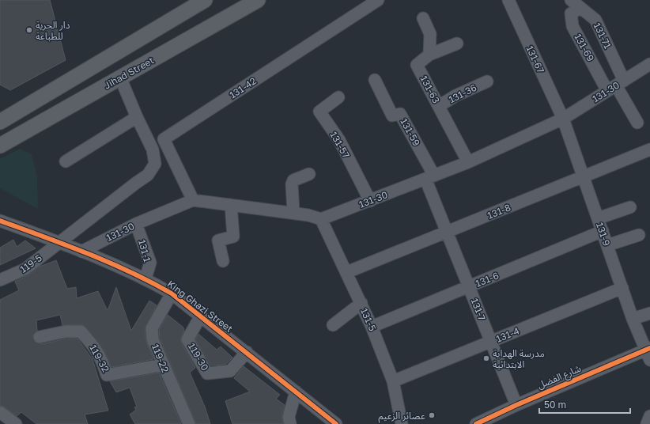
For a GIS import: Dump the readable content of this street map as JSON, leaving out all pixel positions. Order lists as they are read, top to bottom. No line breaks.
{"streets":{"main road":["Jihad Street"],"street":["131-71","131-69","131-67","131-42","131-63","131-30","131-36","131-59","131-57","131-8","131-9","131-1","119-5","131-6","King Ghazi Street","131-7","131-5","131-4","119-30","119-32","119-22","شارع الفضل"]},"crossings":[["131-71","131-69"],["131-71","131-30"],["131-69","131-30"],["131-67","131-30"],["131-67","131-9"],["Jihad Street","119-5"],["131-42","131-30"],["131-63","131-30"],["131-63","131-36"],["131-30","131-59"],["131-30","131-57"],["131-30","131-9"],["131-30","131-1"],["131-30","King Ghazi Street"],["131-30","131-7"],["131-30","131-5"],["131-59","131-7"],["131-8","131-9"],["131-8","131-7"],["131-8","131-5"],["131-9","131-6"],["131-9","131-4"],["131-9","شارع الفضل"],["131-1","King Ghazi Street"],["119-5","King Ghazi Street"],["131-6","131-7"],["131-6","131-5"],["King Ghazi Street","119-30"],["King Ghazi Street","119-22"],["131-7","131-4"],["131-7","شارع الفضل"],["131-5","131-4"],["119-32","119-22"]],"places":["دار الحرية للطباعة","مدرسة الهداية الابتدائية","عصائر الزعيم"],"scale_bar":"50 m"}
